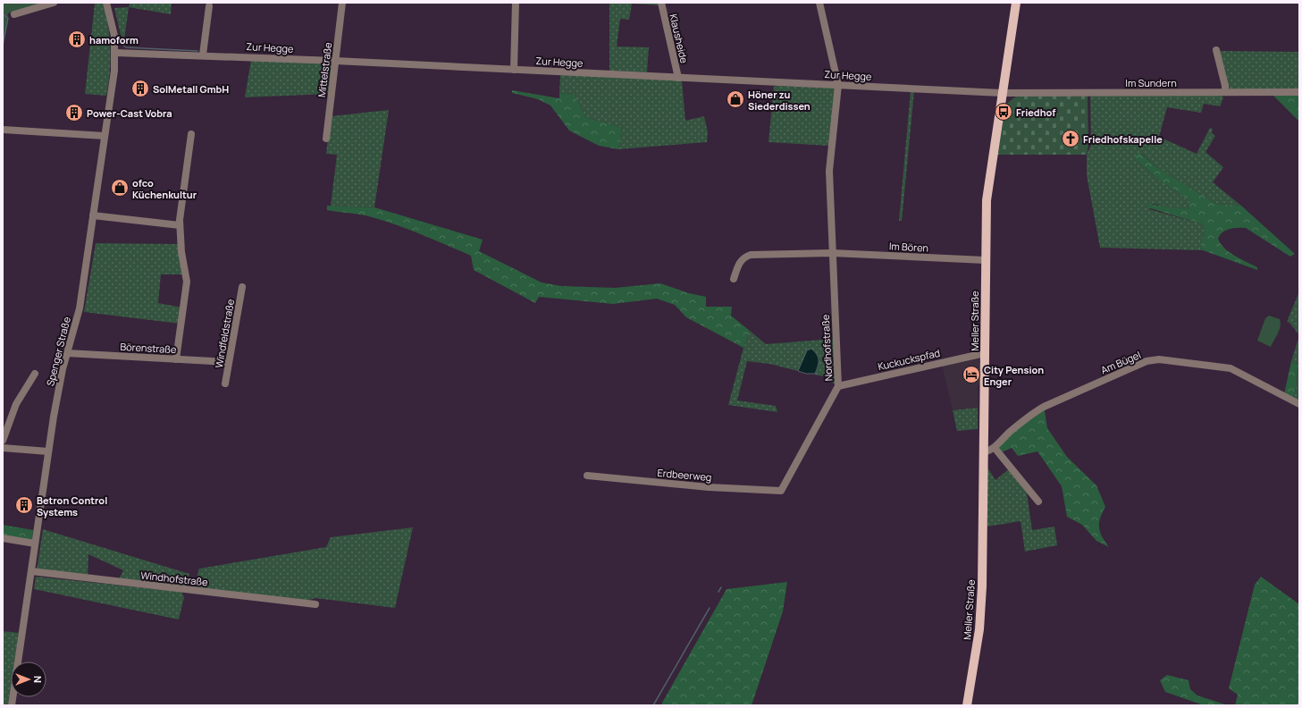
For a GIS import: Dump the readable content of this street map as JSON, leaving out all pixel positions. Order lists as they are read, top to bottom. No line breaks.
{"streets":{"main road":["Meller Straße"],"street":["Klausheide","Zur Hegge","Mittelstraße","Im Sundern","Im Bören","Windfeldstraße","Börenstraße","Nordhofstraße","Spenger Straße","Kuckuckspfad","Am Bügel","Erdbeerweg","Windhofstraße"]},"crossings":[["Klausheide","Zur Hegge"],["Zur Hegge","Mittelstraße"],["Zur Hegge","Im Sundern"],["Zur Hegge","Meller Straße"],["Zur Hegge","Nordhofstraße"],["Zur Hegge","Spenger Straße"],["Im Sundern","Meller Straße"],["Im Bören","Meller Straße"],["Im Bören","Nordhofstraße"],["Meller Straße","Kuckuckspfad"],["Meller Straße","Am Bügel"],["Windfeldstraße","Börenstraße"],["Börenstraße","Spenger Straße"],["Nordhofstraße","Kuckuckspfad"],["Nordhofstraße","Erdbeerweg"],["Spenger Straße","Windhofstraße"]],"places":{"building":["hamoform","SolMetall GmbH","Power-Cast Vobra","Betron Control Systems"],"shop":["Höner zu Siederdissen","ofco Küchenkultur"],"bus stop":["Friedhof"],"church":["Friedhofskapelle"],"hotel":["City Pension Enger"]},"north":"right"}
